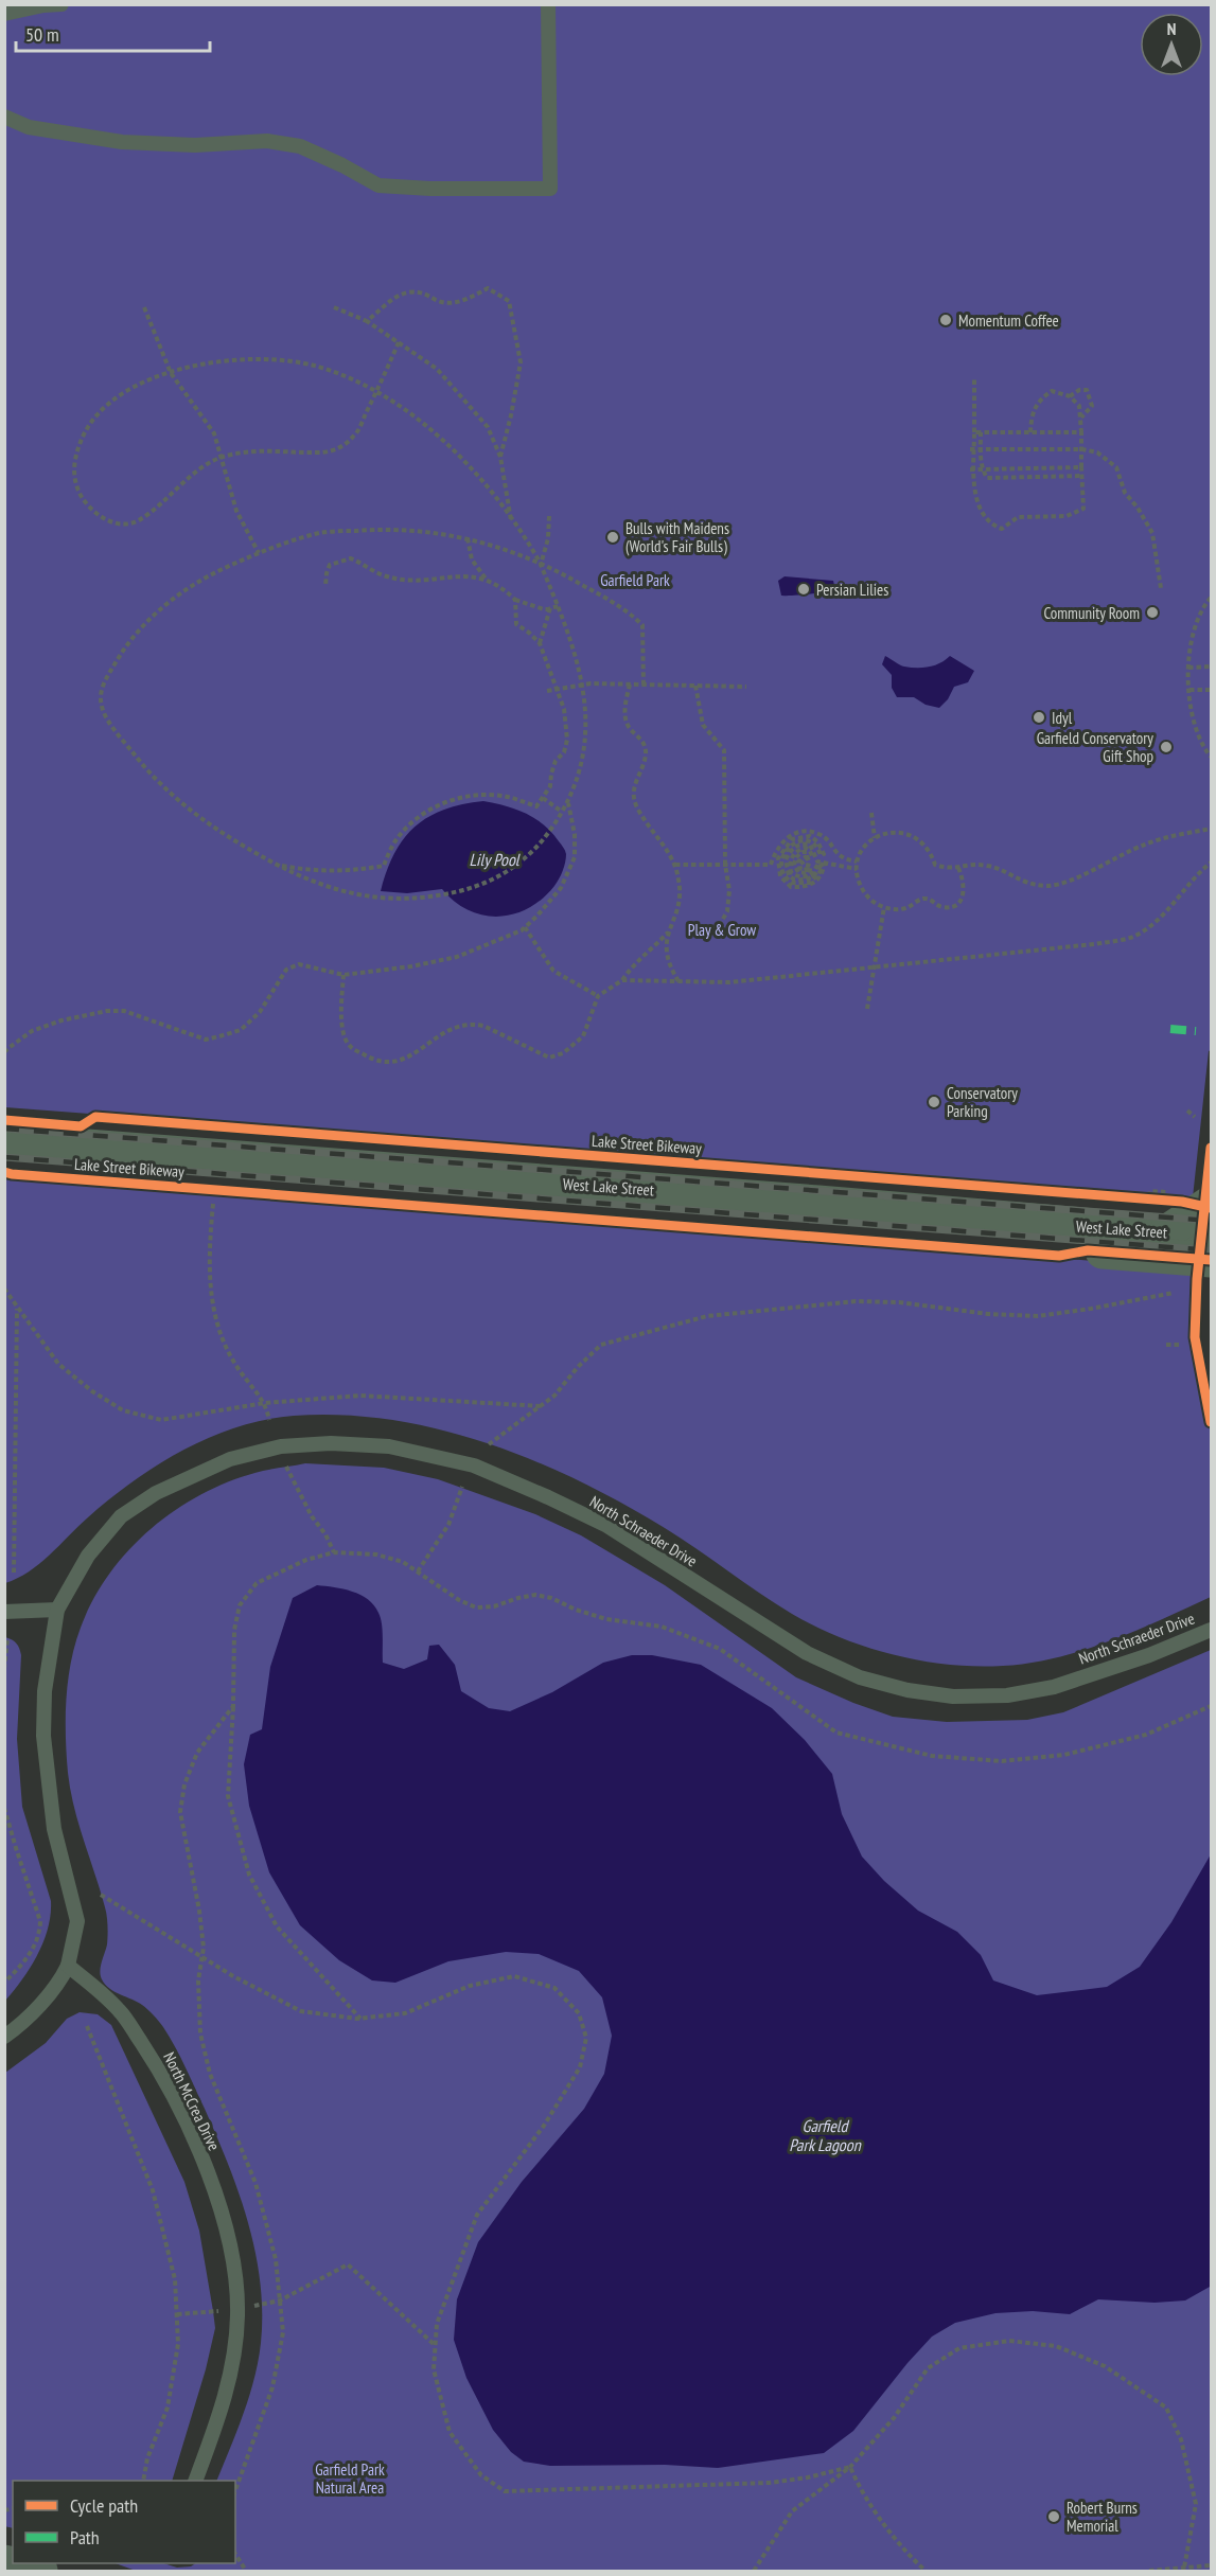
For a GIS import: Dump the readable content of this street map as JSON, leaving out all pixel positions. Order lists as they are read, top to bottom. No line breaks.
{"streets":{"main road":["West Lake Street"],"lane":["North Schraeder Drive","North McCrea Drive"],"cycle path":["Lake Street Bikeway"]},"water":["Lily Pool","Garfield Park Lagoon"],"parks":["Garfield Park","Play & Grow","Garfield Park Natural Area"],"places":["Momentum Coffee","Bulls with Maidens (World's Fair Bulls)","Persian Lilies","Community Room","Idyl","Garfield Conservatory Gift Shop","Conservatory Parking","Robert Burns Memorial"],"legend":["Cycle path","Path"],"scale_bar":"50 m","north":"top"}
